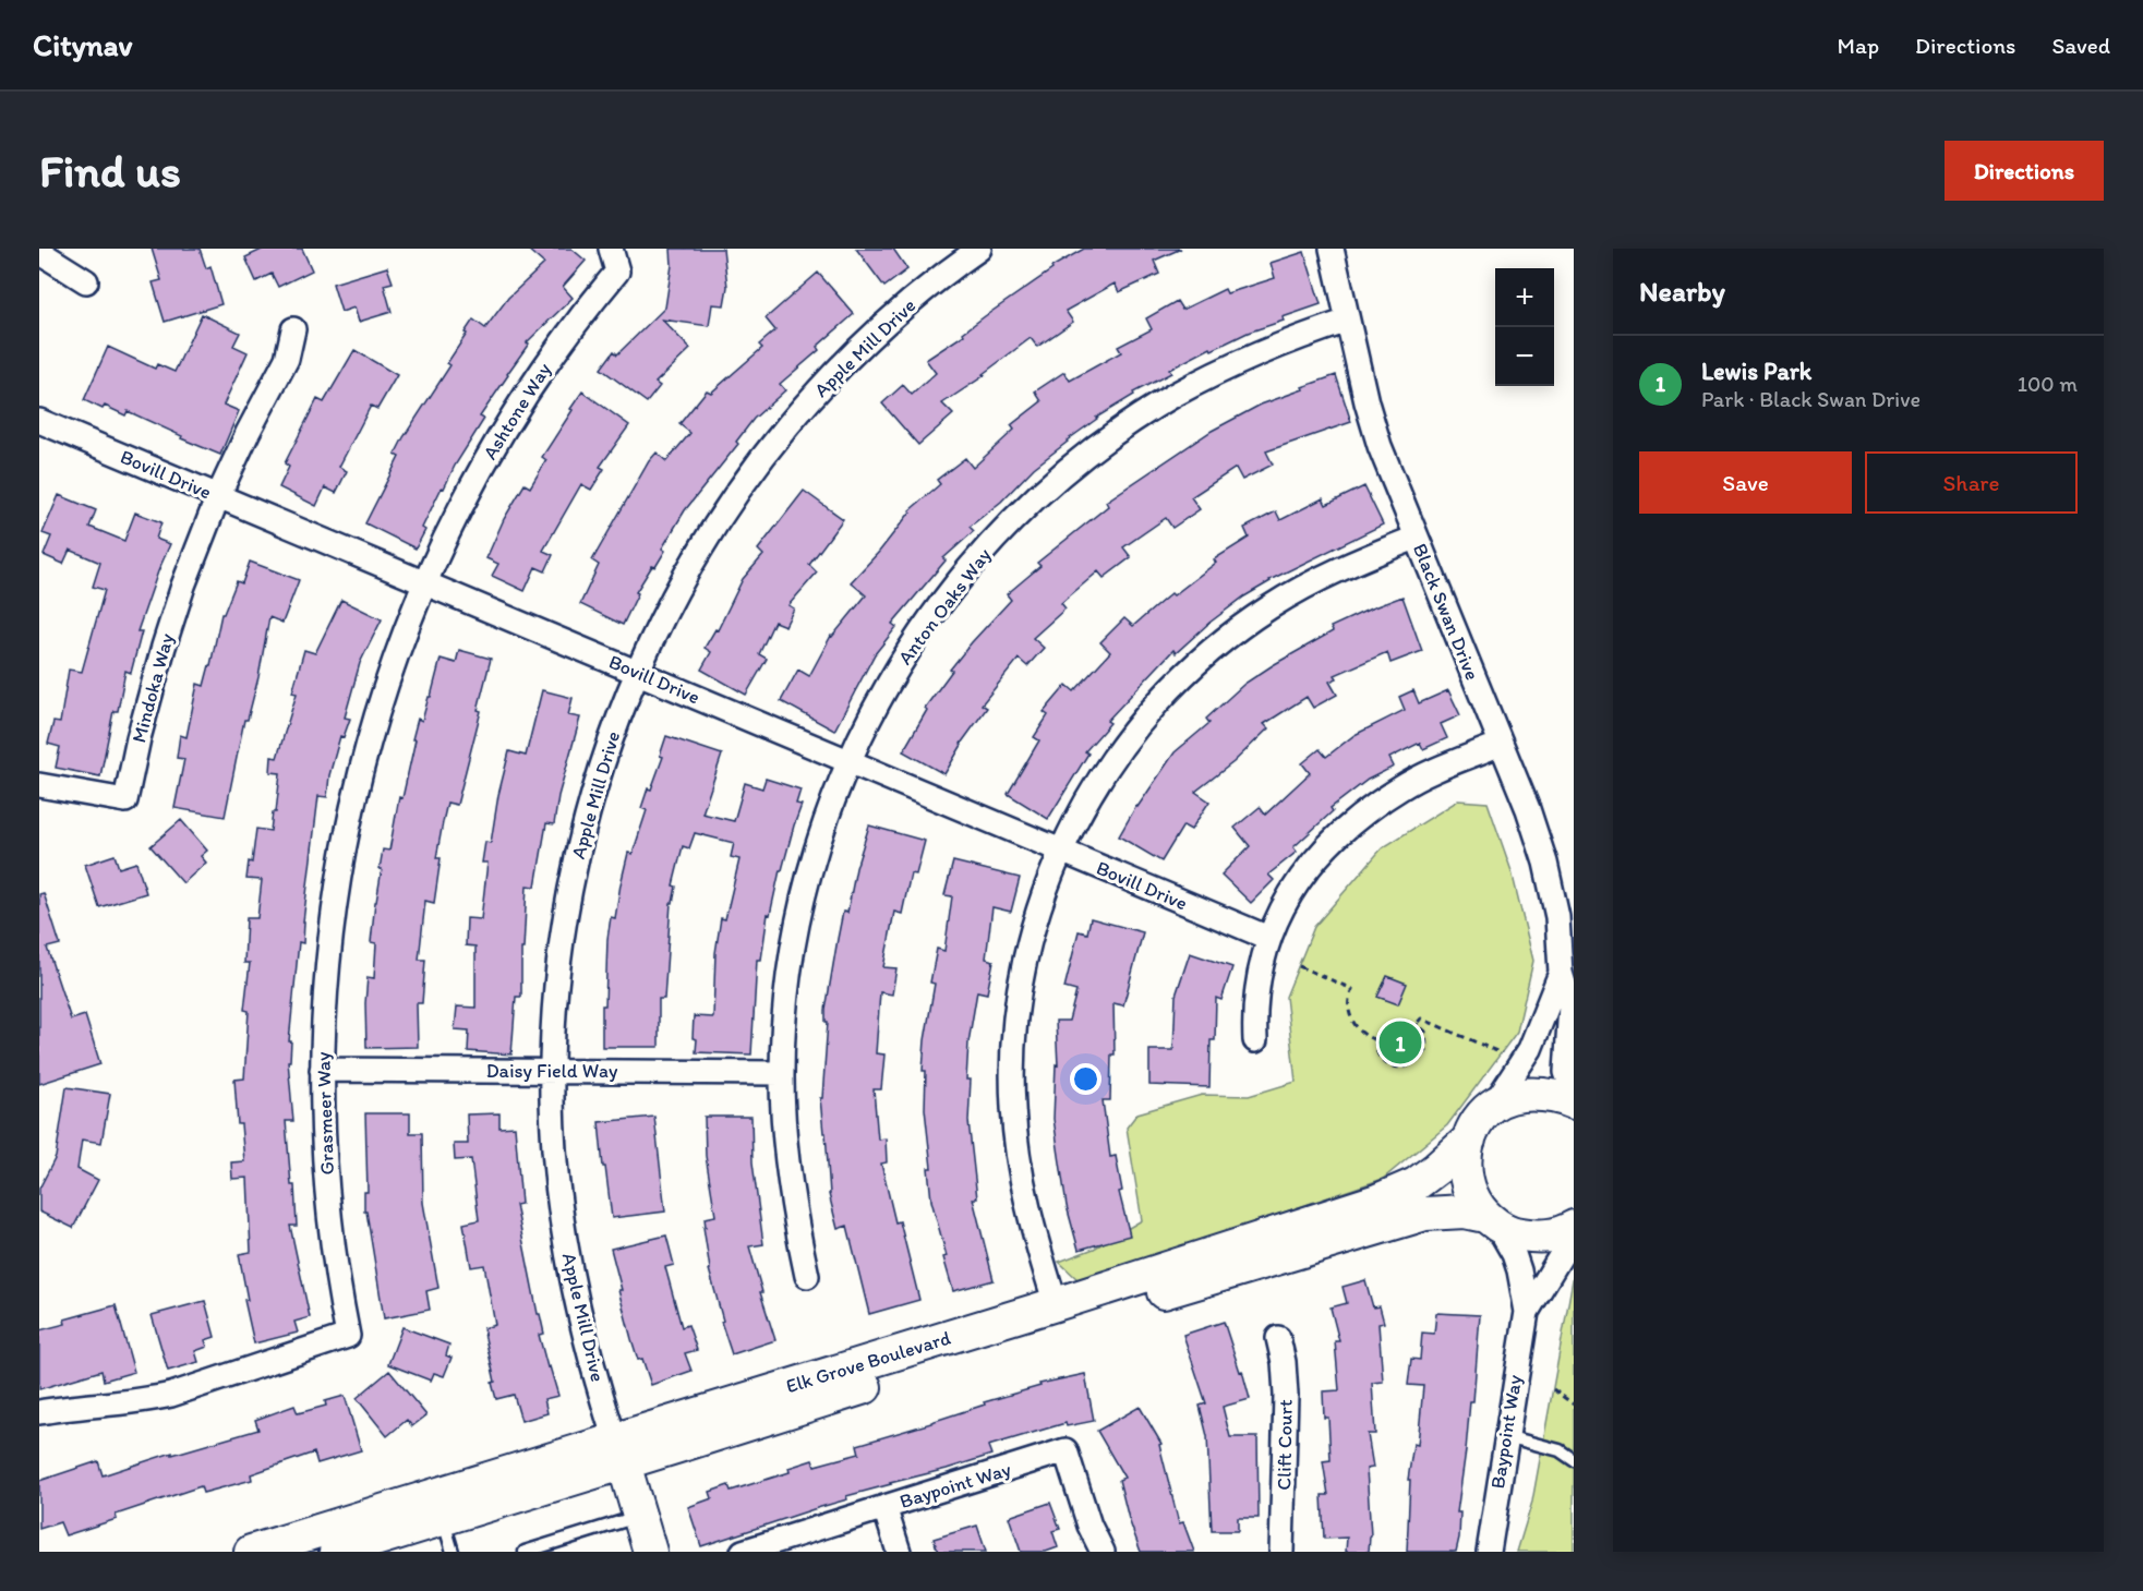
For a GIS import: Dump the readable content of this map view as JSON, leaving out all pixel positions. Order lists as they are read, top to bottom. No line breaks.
{"streets":{"main road":["Elk Grove Boulevard"],"street":["Apple Mill Drive","Ashtone Way","Bovill Drive","Anton Oaks Way","Black Swan Drive","Mindoka Way","Daisy Field Way","Grasmeer Way","Baypoint Way","Clift Court"]},"crossings":[["Apple Mill Drive","Bovill Drive"],["Apple Mill Drive","Daisy Field Way"],["Apple Mill Drive","Elk Grove Boulevard"],["Ashtone Way","Bovill Drive"],["Ashtone Way","Grasmeer Way"],["Bovill Drive","Anton Oaks Way"],["Bovill Drive","Mindoka Way"],["Bovill Drive","Grasmeer Way"],["Anton Oaks Way","Black Swan Drive"],["Anton Oaks Way","Daisy Field Way"],["Daisy Field Way","Grasmeer Way"],["Elk Grove Boulevard","Baypoint Way"]],"page":{"header":"Citynav","nav":["Map","Directions","Saved"],"buttons":["Directions",["Save","Share"]],"title":"Find us","heading":"Nearby","map_buttons":["+","−"],"list":[{"mark":"1","name":"Lewis Park","note":"Park · Black Swan Drive","value":"100 m"}],"pins":"1"}}
